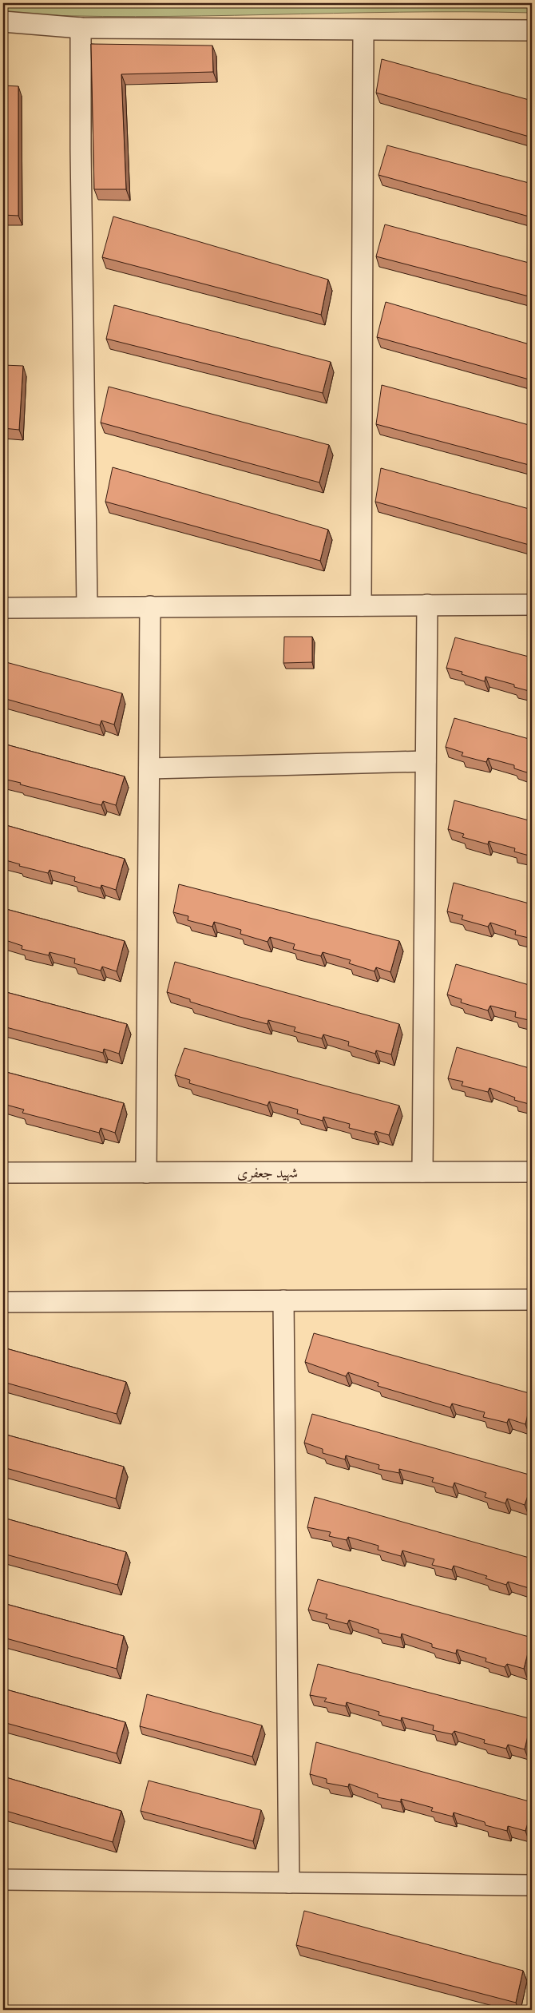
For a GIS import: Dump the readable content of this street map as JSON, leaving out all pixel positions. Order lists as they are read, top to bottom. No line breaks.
{"streets":{"street":["شهید جعفری"]}}
